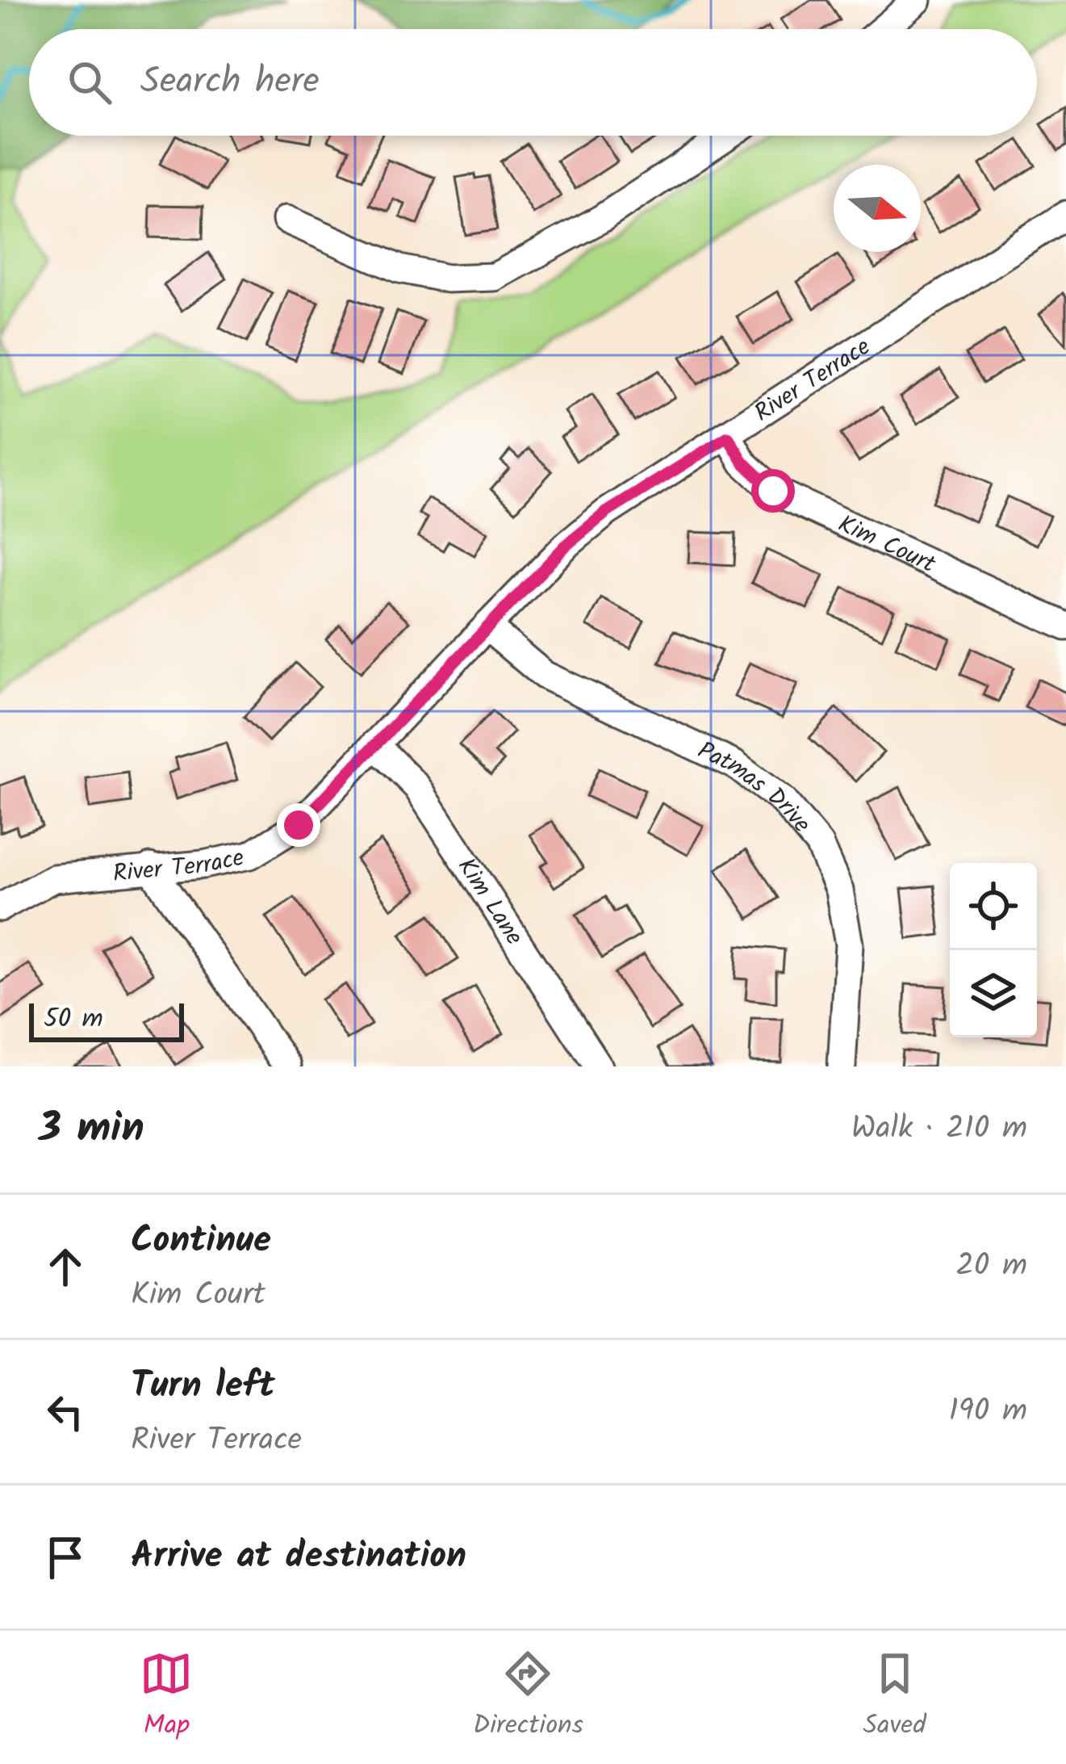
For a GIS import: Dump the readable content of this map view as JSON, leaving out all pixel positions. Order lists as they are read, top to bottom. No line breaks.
{"streets":{"street":["River Terrace","Kim Court","Patmas Drive","Kim Lane"]},"crossings":[["River Terrace","Kim Court"],["River Terrace","Patmas Drive"],["River Terrace","Kim Lane"]],"scale_bar":"50 m","north":"right","page":{"search":"Search here","scale":"50 m","heading":["3 min","Walk · 210 m"],"list":[["Continue","Kim Court","20 m"],["Turn left","River Terrace","190 m"],"Arrive at destination"],"nav":["Map","Directions","Saved"]}}
